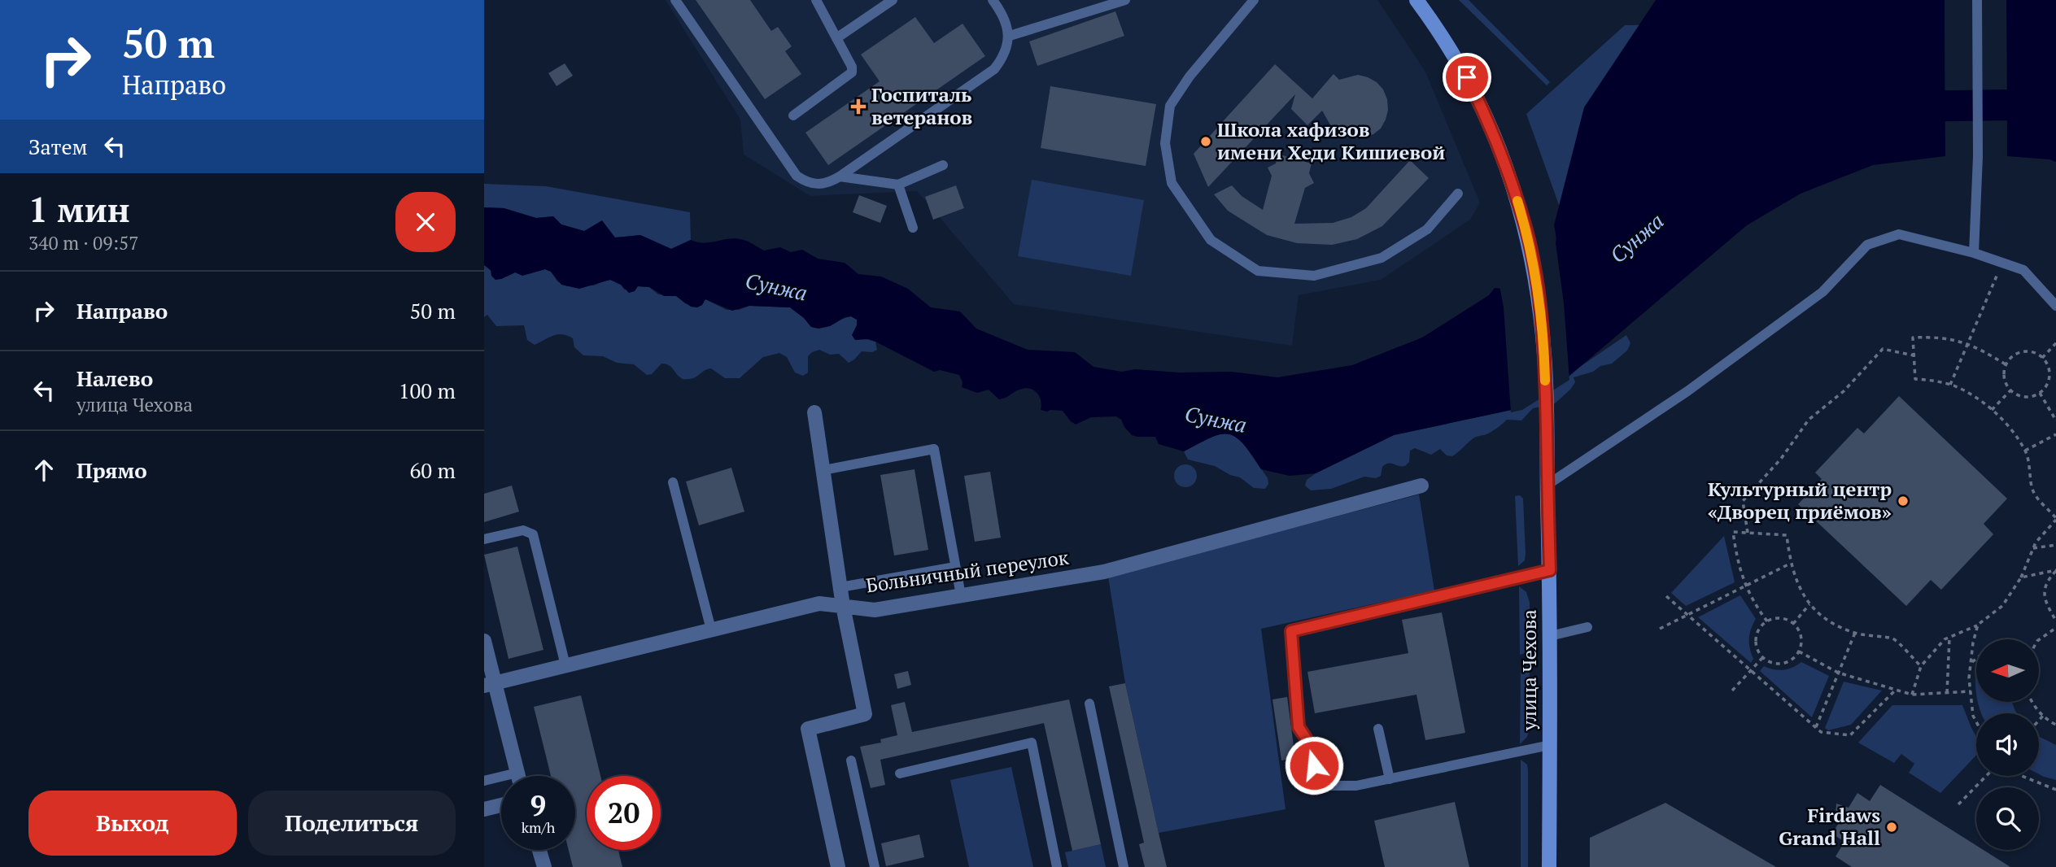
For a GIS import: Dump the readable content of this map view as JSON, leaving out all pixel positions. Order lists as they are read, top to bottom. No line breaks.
{"streets":{"main road":["улица Чехова"],"street":["Больничный переулок"]},"water":["Сунжа"],"places":{"health":["Госпиталь ветеранов"],"other":["Школа хафизов имени Хеди Кишиевой","Культурный центр «Дворец приёмов»","Firdaws Grand Hall"]},"north":"left","page":{"turn":["50 m","Направо"],"then":"Затем","heading":["1 мин","340 m · 09:57"],"list":[{"name":"Направо","value":"50 m"},{"name":"Налево","note":"улица Чехова","value":"100 m"},{"name":"Прямо","value":"60 m"}],"speed":"9 km/h","limit":"20","buttons":["Выход","Поделиться"]}}
